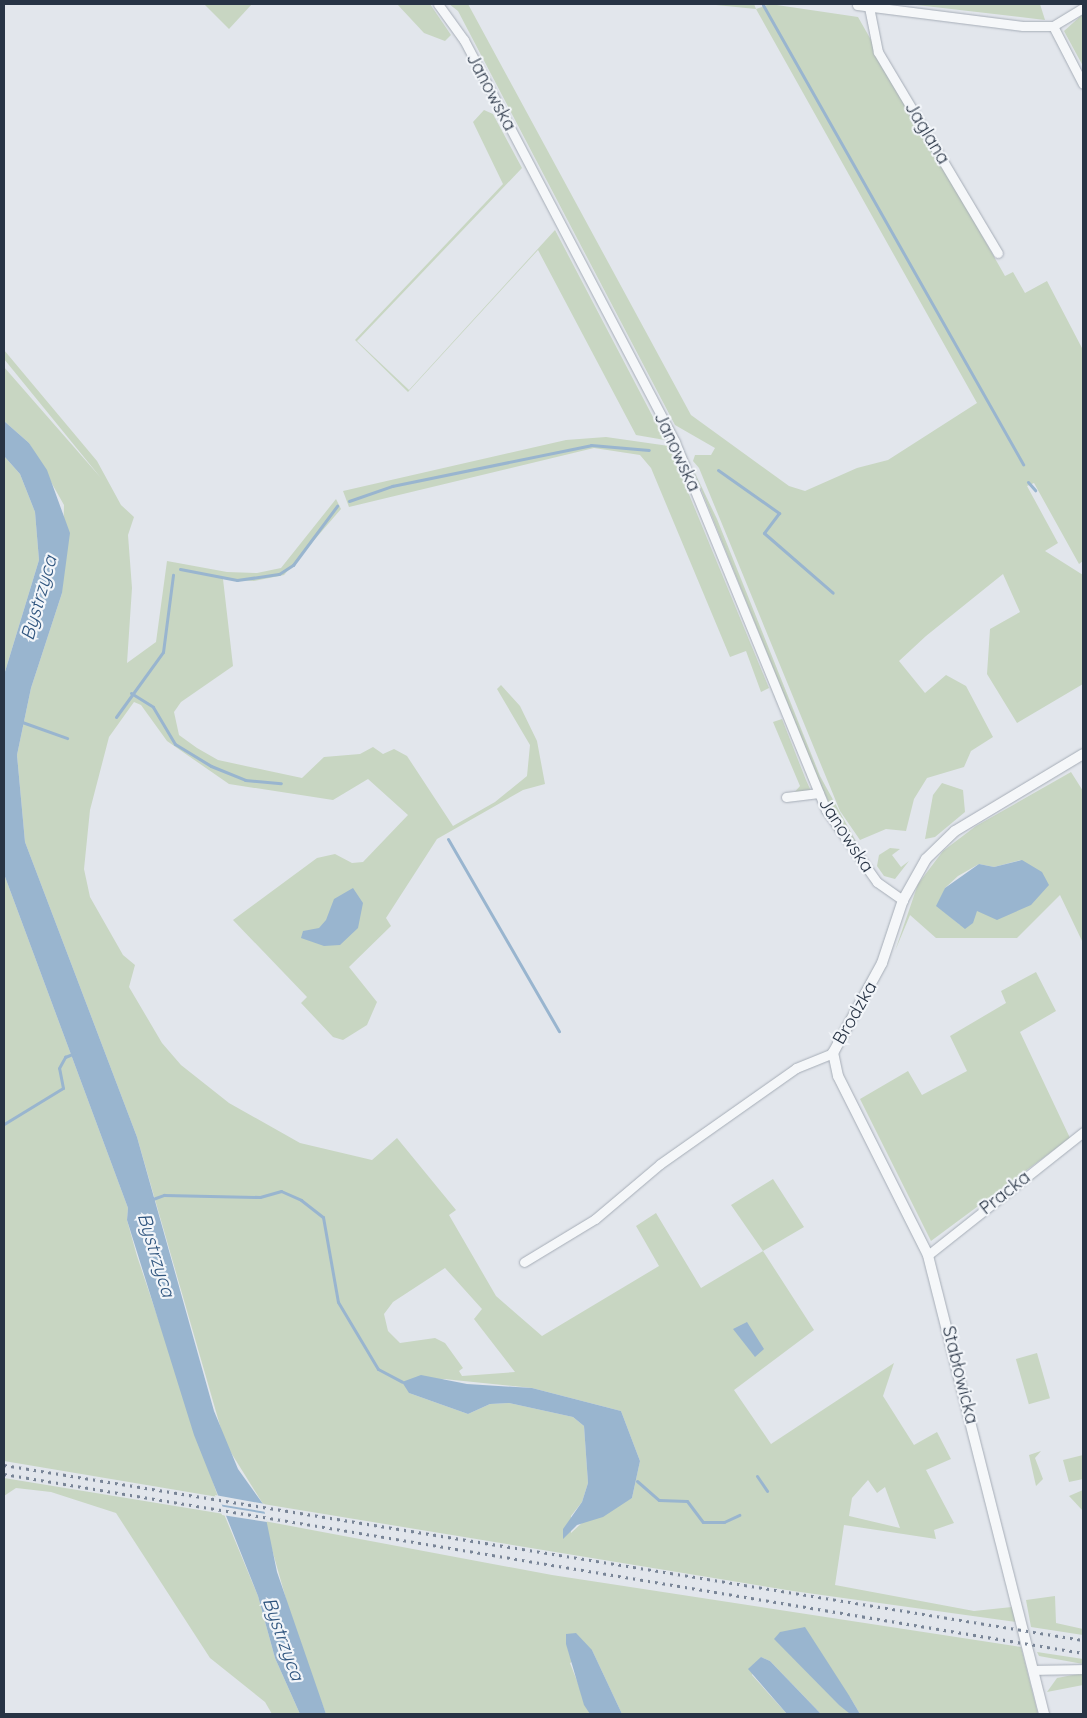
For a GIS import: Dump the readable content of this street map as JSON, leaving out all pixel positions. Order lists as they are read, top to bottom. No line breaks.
{"streets":{"street":["Janowska","Jaglana","Brodzka","Pracka","Stabłowicka"]},"crossings":[["Janowska","Brodzka"],["Brodzka","Stabłowicka"],["Pracka","Stabłowicka"]],"water":["Bystrzyca"]}
